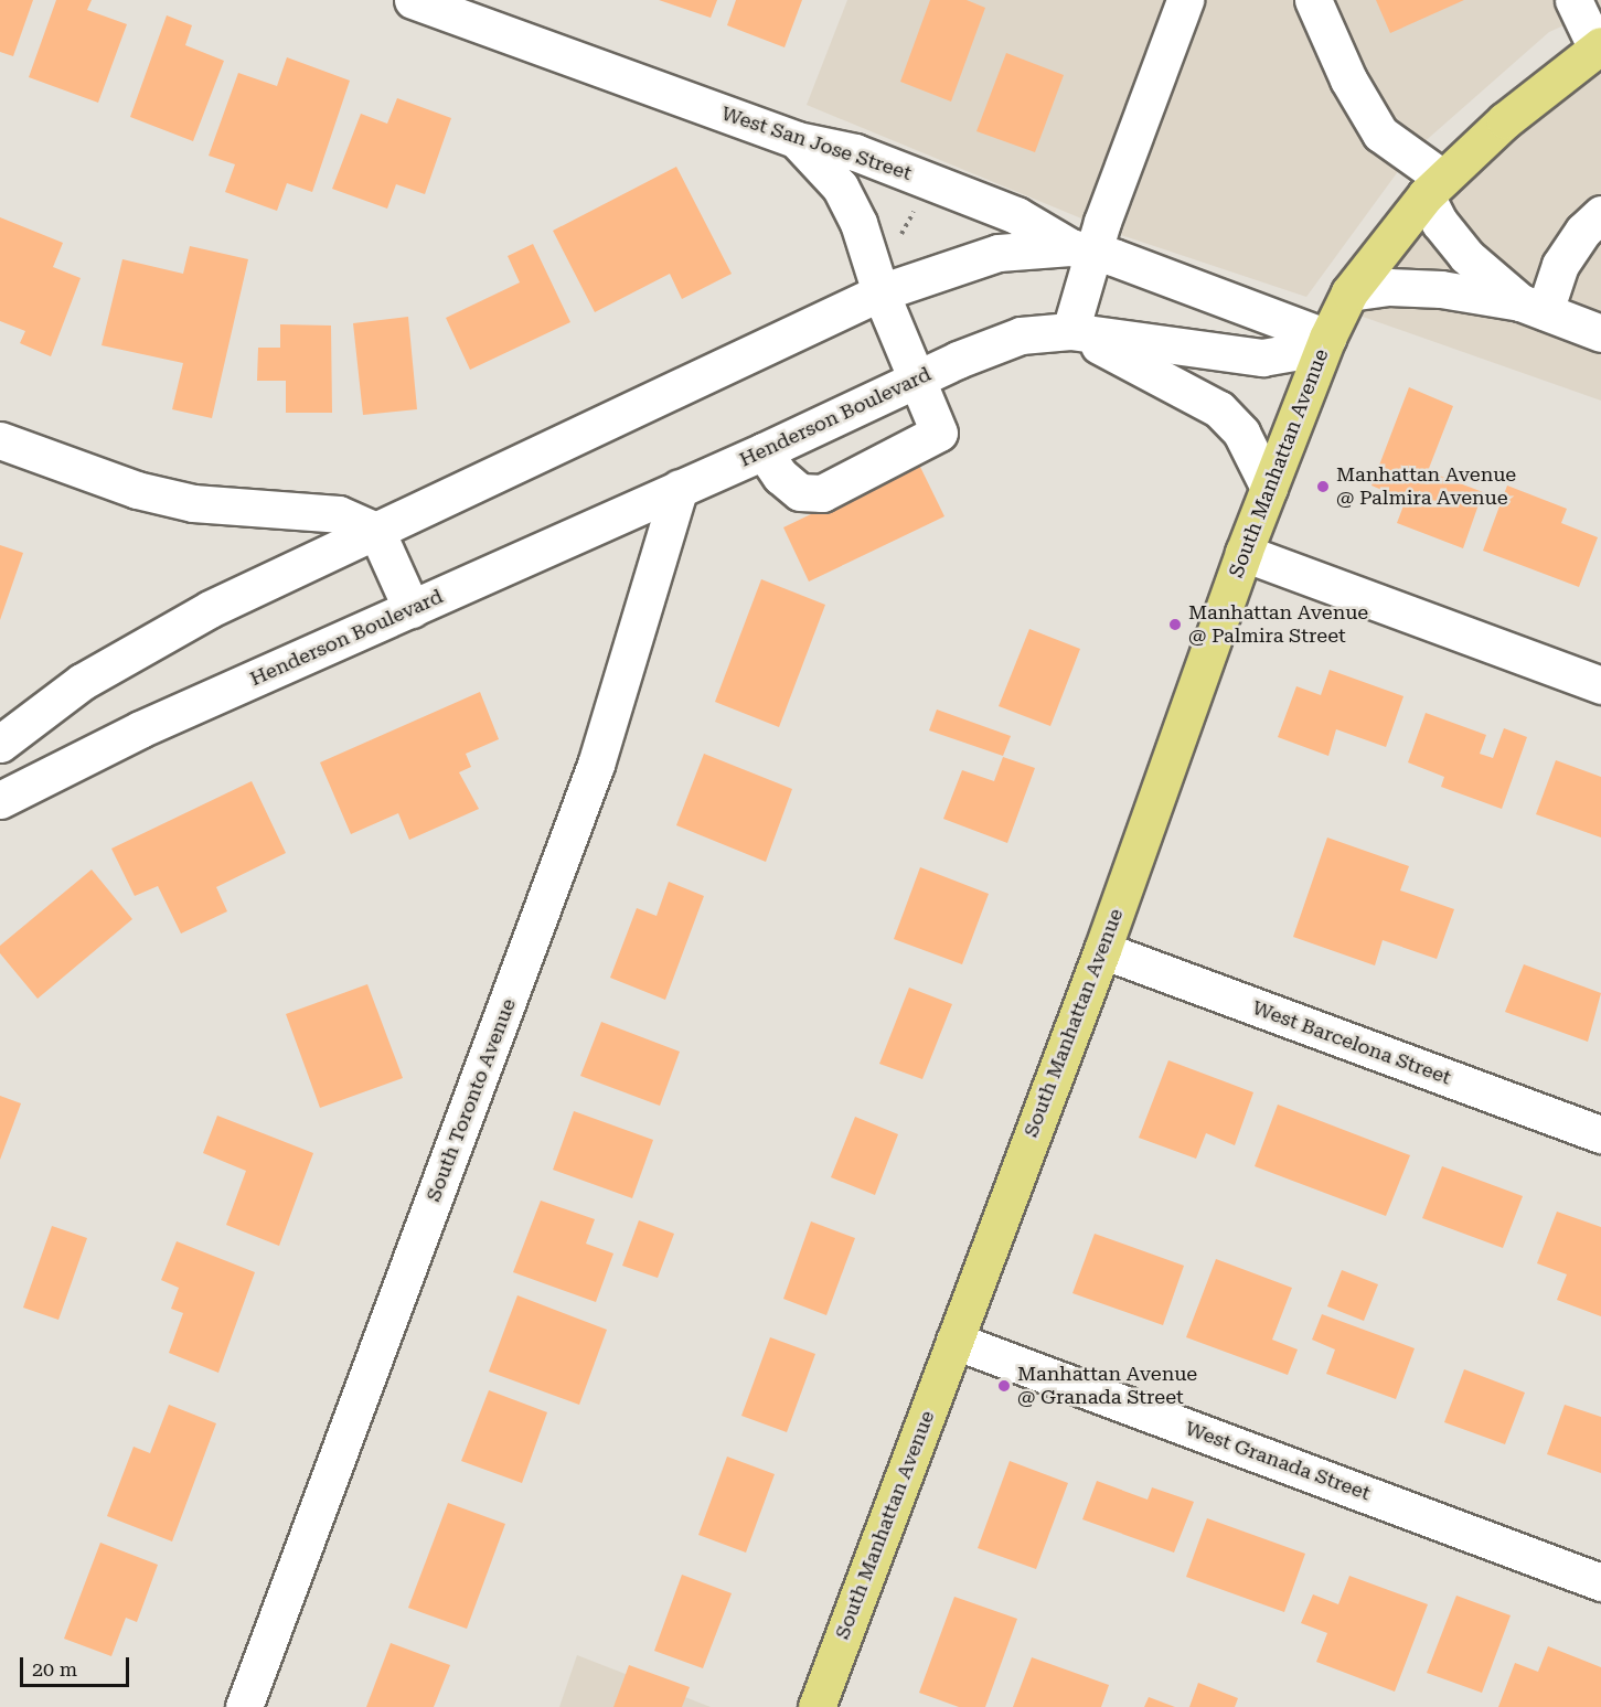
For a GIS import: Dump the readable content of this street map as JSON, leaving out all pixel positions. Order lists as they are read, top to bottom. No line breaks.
{"streets":{"main road":["South Manhattan Avenue"],"street":["West San Jose Street","Henderson Boulevard","West Barcelona Street","South Toronto Avenue","West Granada Street"]},"crossings":[["West San Jose Street","Henderson Boulevard"],["West San Jose Street","South Manhattan Avenue"],["Henderson Boulevard","South Manhattan Avenue"],["Henderson Boulevard","South Toronto Avenue"],["South Manhattan Avenue","West Barcelona Street"],["South Manhattan Avenue","West Granada Street"]],"places":["Manhattan Avenue @ Palmira Avenue","Manhattan Avenue @ Palmira Street","Manhattan Avenue @ Granada Street"],"scale_bar":"20 m"}
